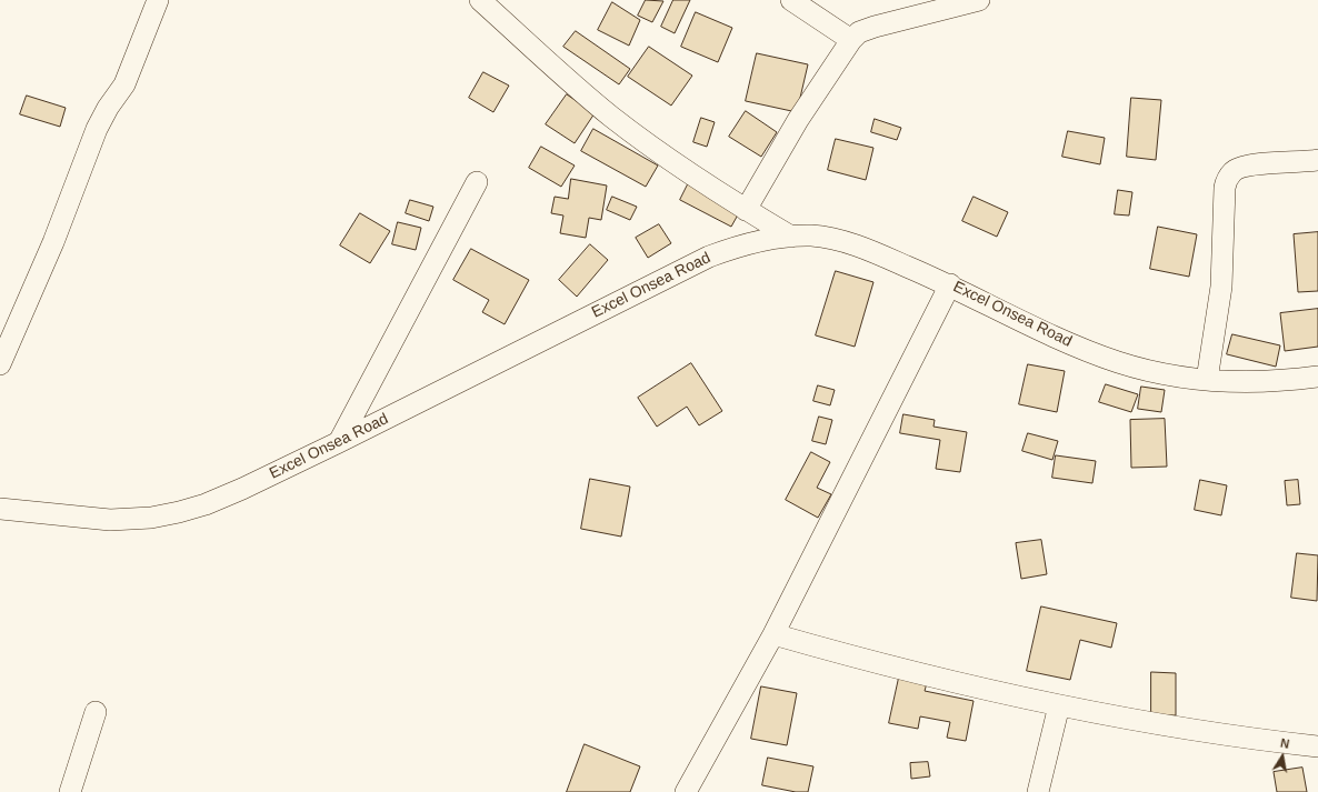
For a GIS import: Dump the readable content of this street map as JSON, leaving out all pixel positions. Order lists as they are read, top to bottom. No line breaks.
{"streets":{"street":["Excel Onsea Road"]},"north":"top"}
